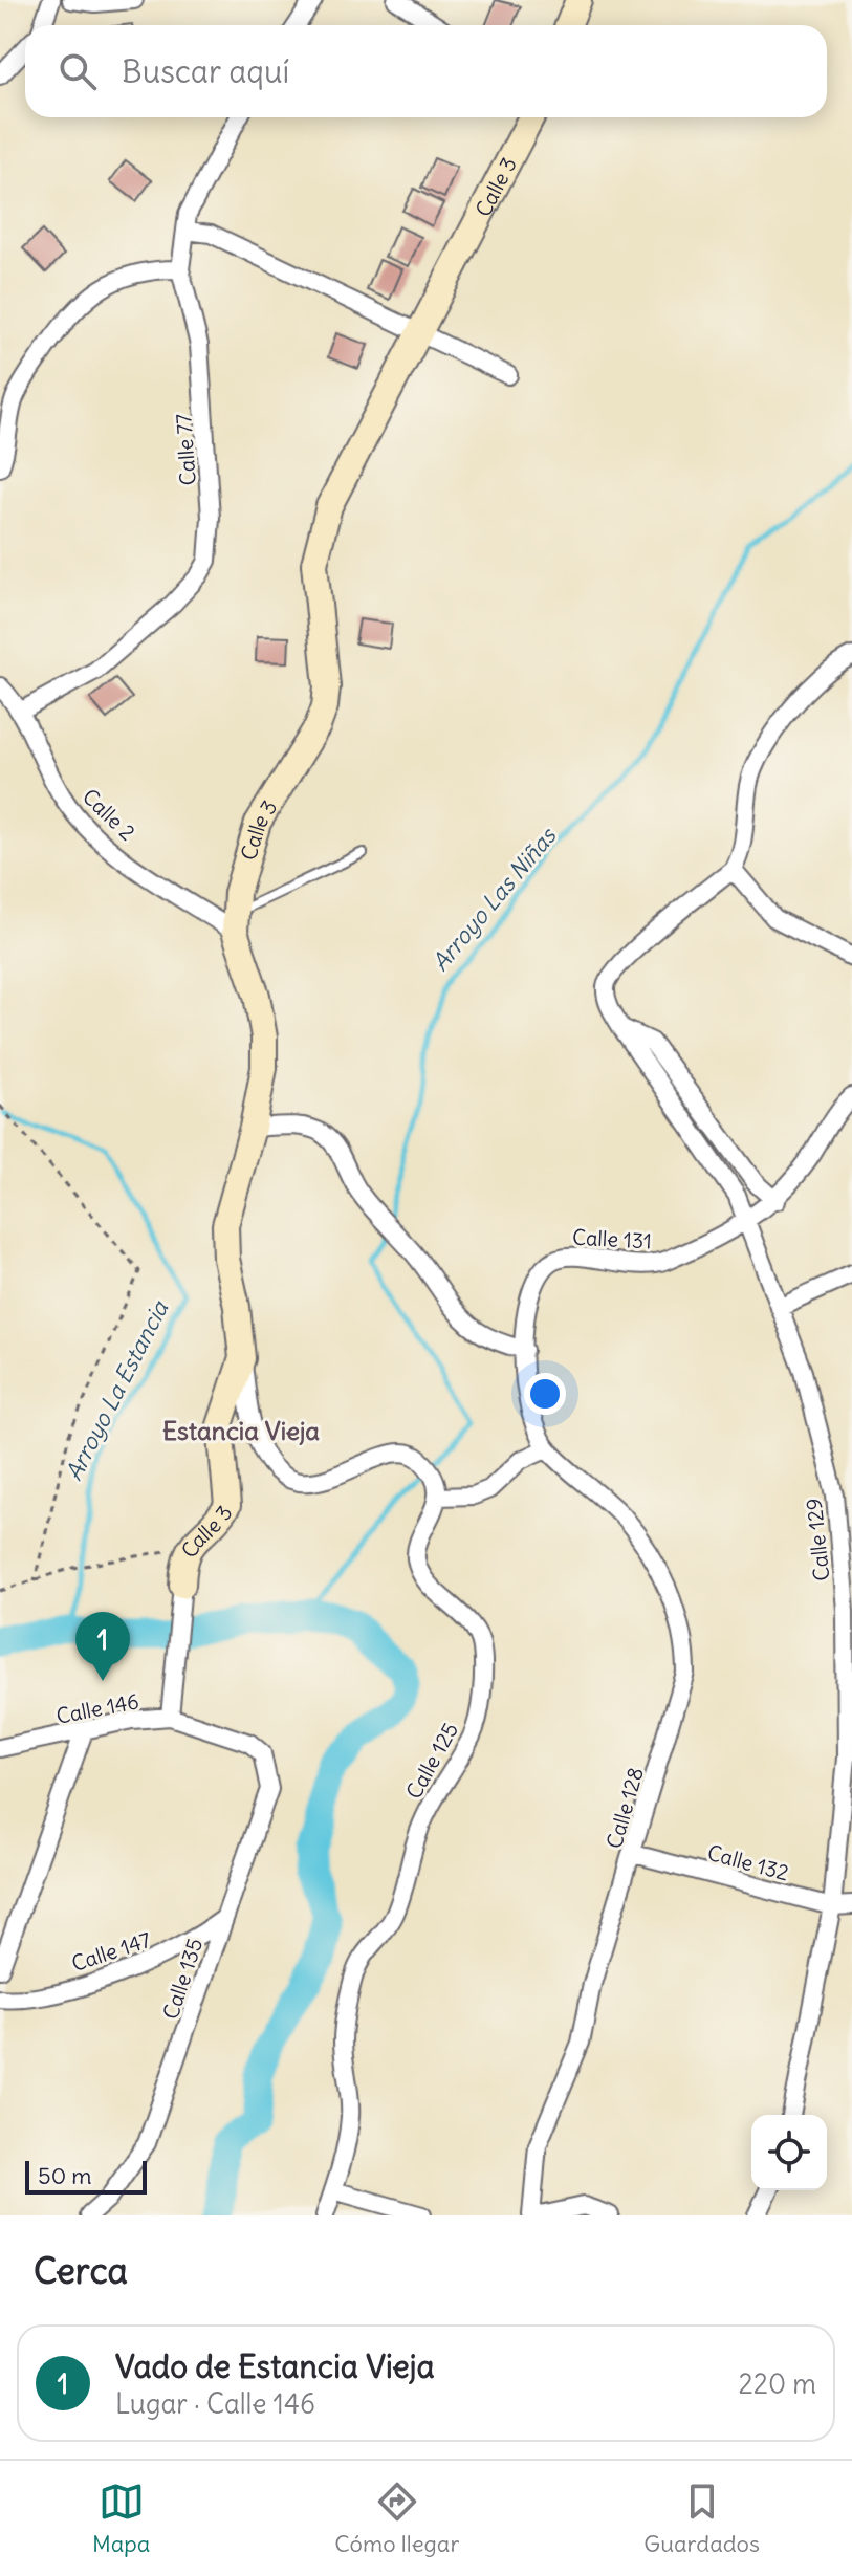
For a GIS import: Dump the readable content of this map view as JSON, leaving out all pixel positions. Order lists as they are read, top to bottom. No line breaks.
{"streets":{"street":["Calle 3","Calle 77","Calle 2","Calle 131","Calle 129","Calle 146","Calle 125","Calle 128","Calle 132","Calle 147","Calle 135"]},"crossings":[["Calle 3","Calle 2"],["Calle 77","Calle 2"],["Calle 131","Calle 129"],["Calle 131","Calle 128"],["Calle 129","Calle 132"],["Calle 146","Calle 135"],["Calle 128","Calle 132"],["Calle 147","Calle 135"]],"districts":["Estancia Vieja"],"water":["Arroyo Las Niñas","Arroyo La Estancia"],"scale_bar":"50 m","page":{"search":"Buscar aquí","pins":"1","scale":"50 m","heading":"Cerca","list":[{"mark":"1","name":"Vado de Estancia Vieja","note":"Lugar · Calle 146","value":"220 m"}],"nav":["Mapa","Cómo llegar","Guardados"]}}
